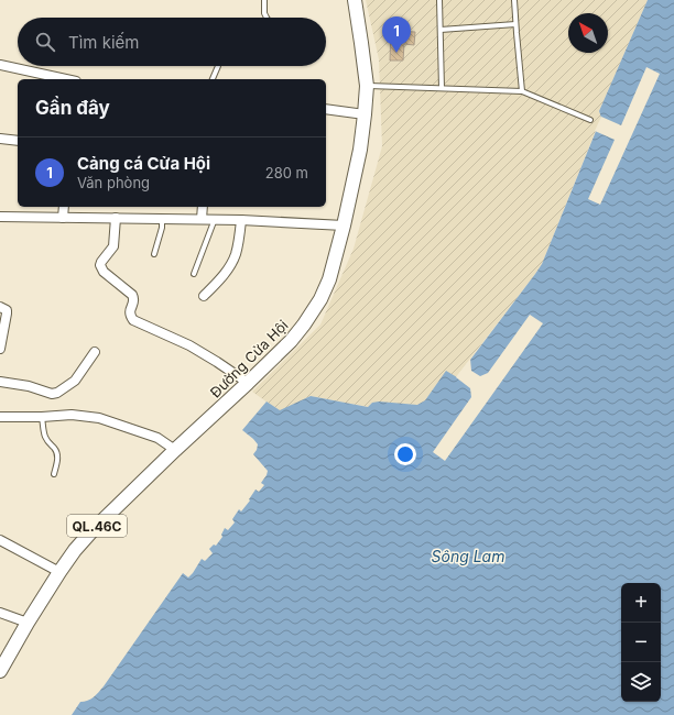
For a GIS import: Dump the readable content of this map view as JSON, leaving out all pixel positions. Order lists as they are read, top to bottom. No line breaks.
{"streets":{"main road":["Đường Cửa Hội","QL.46C"]},"water":["Sông Lam"],"north":"top left","page":{"pins":"1","search":"Tìm kiếm","heading":"Gần đây","list":[{"mark":"1","name":"Cảng cá Cửa Hội","note":"Văn phòng","value":"280 m"}],"map_buttons":["+","−"]}}
